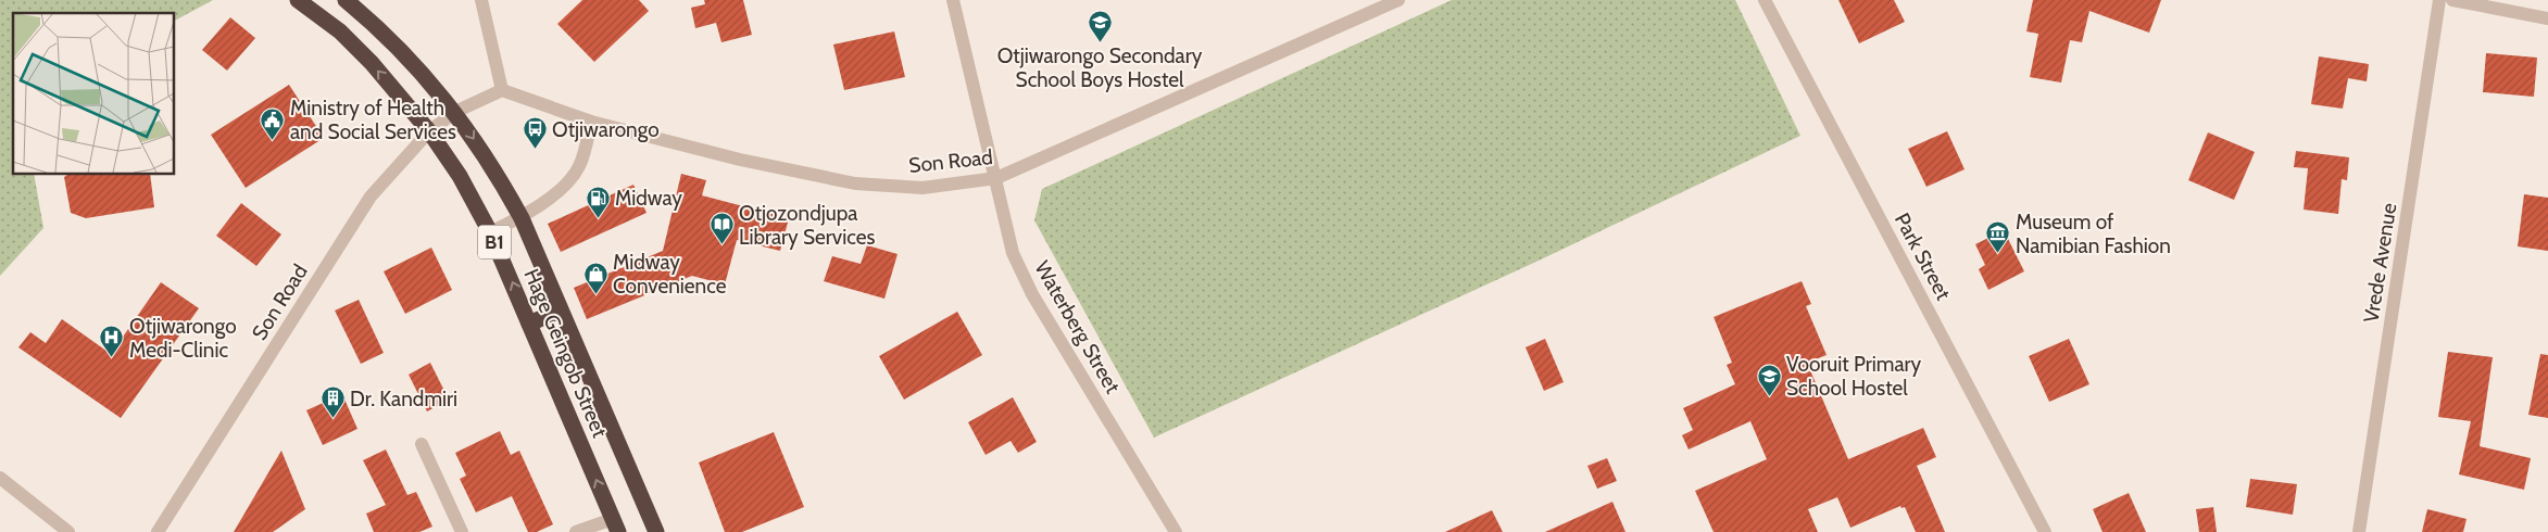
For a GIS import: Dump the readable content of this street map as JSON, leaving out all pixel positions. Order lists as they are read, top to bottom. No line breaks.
{"streets":{"highway":["B1","Hage Geingob Street"],"street":["Son Road","Park Street","Vrede Avenue","Waterberg Street"]},"crossings":[["Son Road","Waterberg Street"],["Son Road","Hage Geingob Street"]],"places":{"school or university":["Otjiwarongo Secondary School Boys Hostel","Vooruit Primary School Hostel"],"public building":["Ministry of Health and Social Services"],"bus stop":["Otjiwarongo"],"fuel station":["Midway"],"library":["Otjozondjupa Library Services"],"museum":["Museum of Namibian Fashion"],"shop":["Midway Convenience"],"hospital":["Otjiwarongo Medi-Clinic"],"building":["Dr. Kandmiri"]}}
